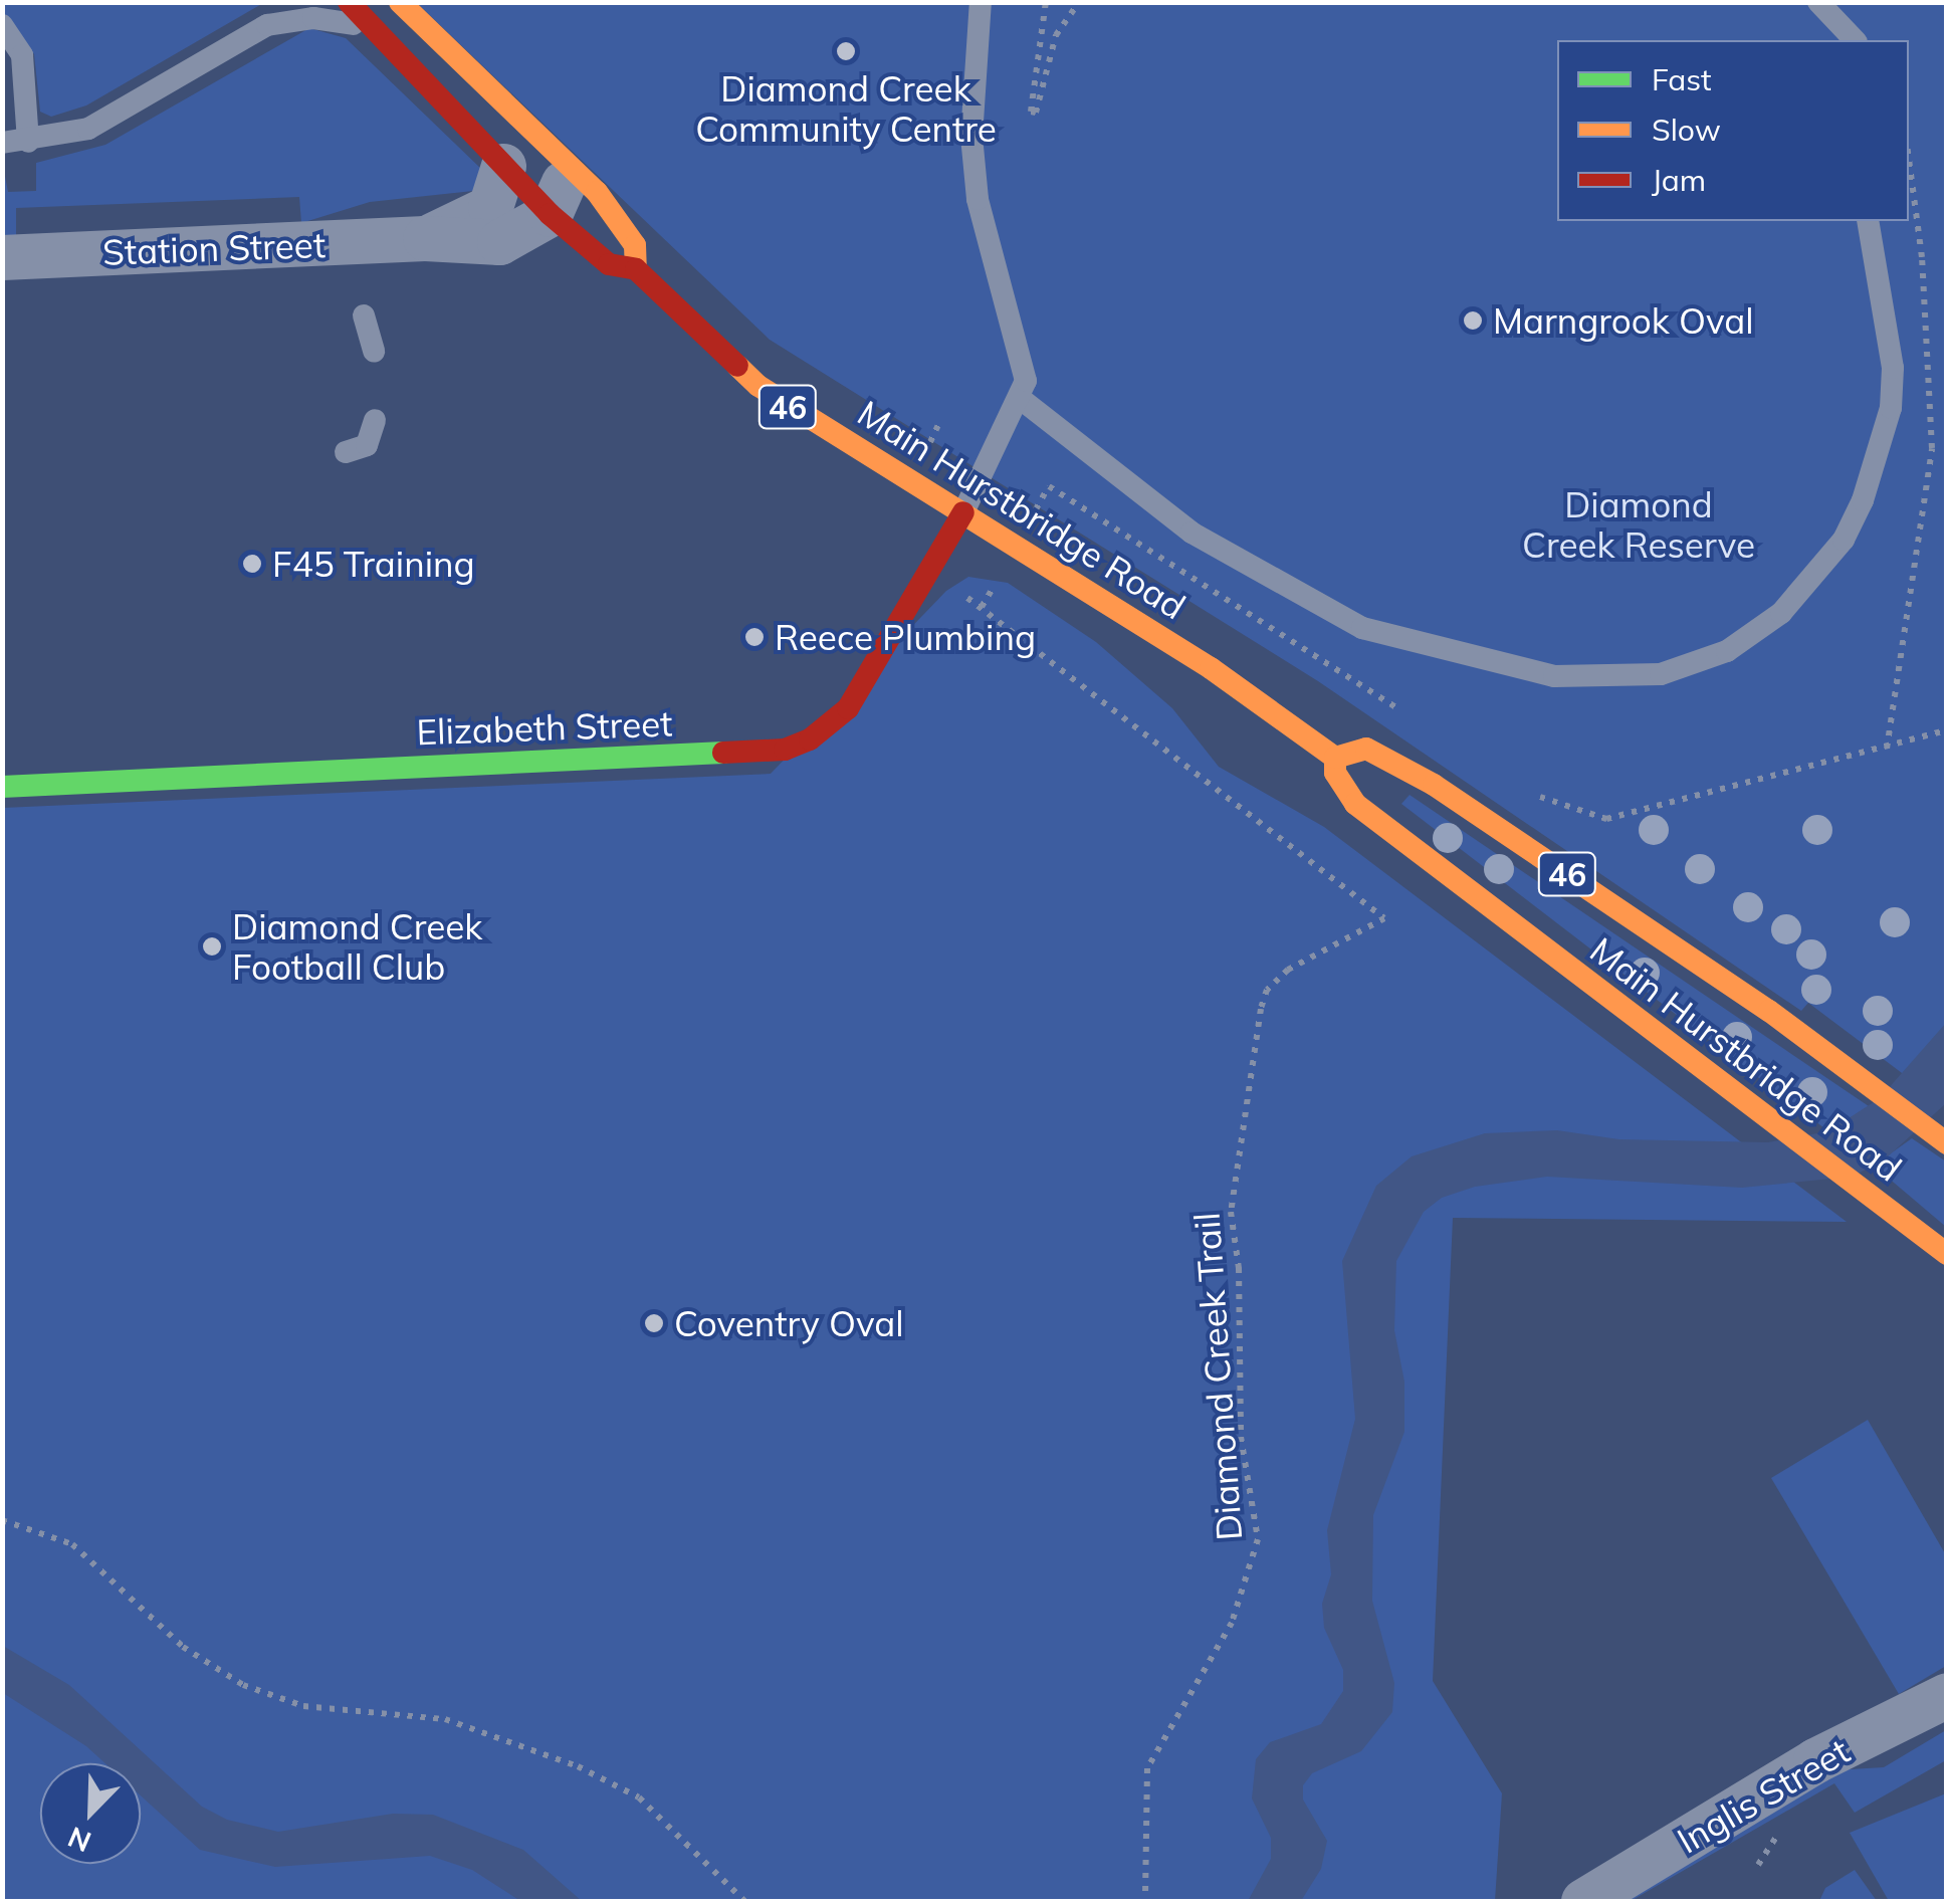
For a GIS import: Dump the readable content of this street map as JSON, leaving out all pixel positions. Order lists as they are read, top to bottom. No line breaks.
{"streets":{"main road":["46","Main Hurstbridge Road","Elizabeth Street"],"street":["Station Street","Inglis Street"],"path":["Diamond Creek Trail"]},"crossings":[["Station Street","Main Hurstbridge Road"],["Main Hurstbridge Road","Elizabeth Street"]],"parks":["Diamond Creek Reserve"],"places":["Diamond Creek Community Centre","Marngrook Oval","F45 Training","Reece Plumbing","Diamond Creek Football Club","Coventry Oval"],"legend":["Fast","Slow","Jam"],"north":"bottom left"}
